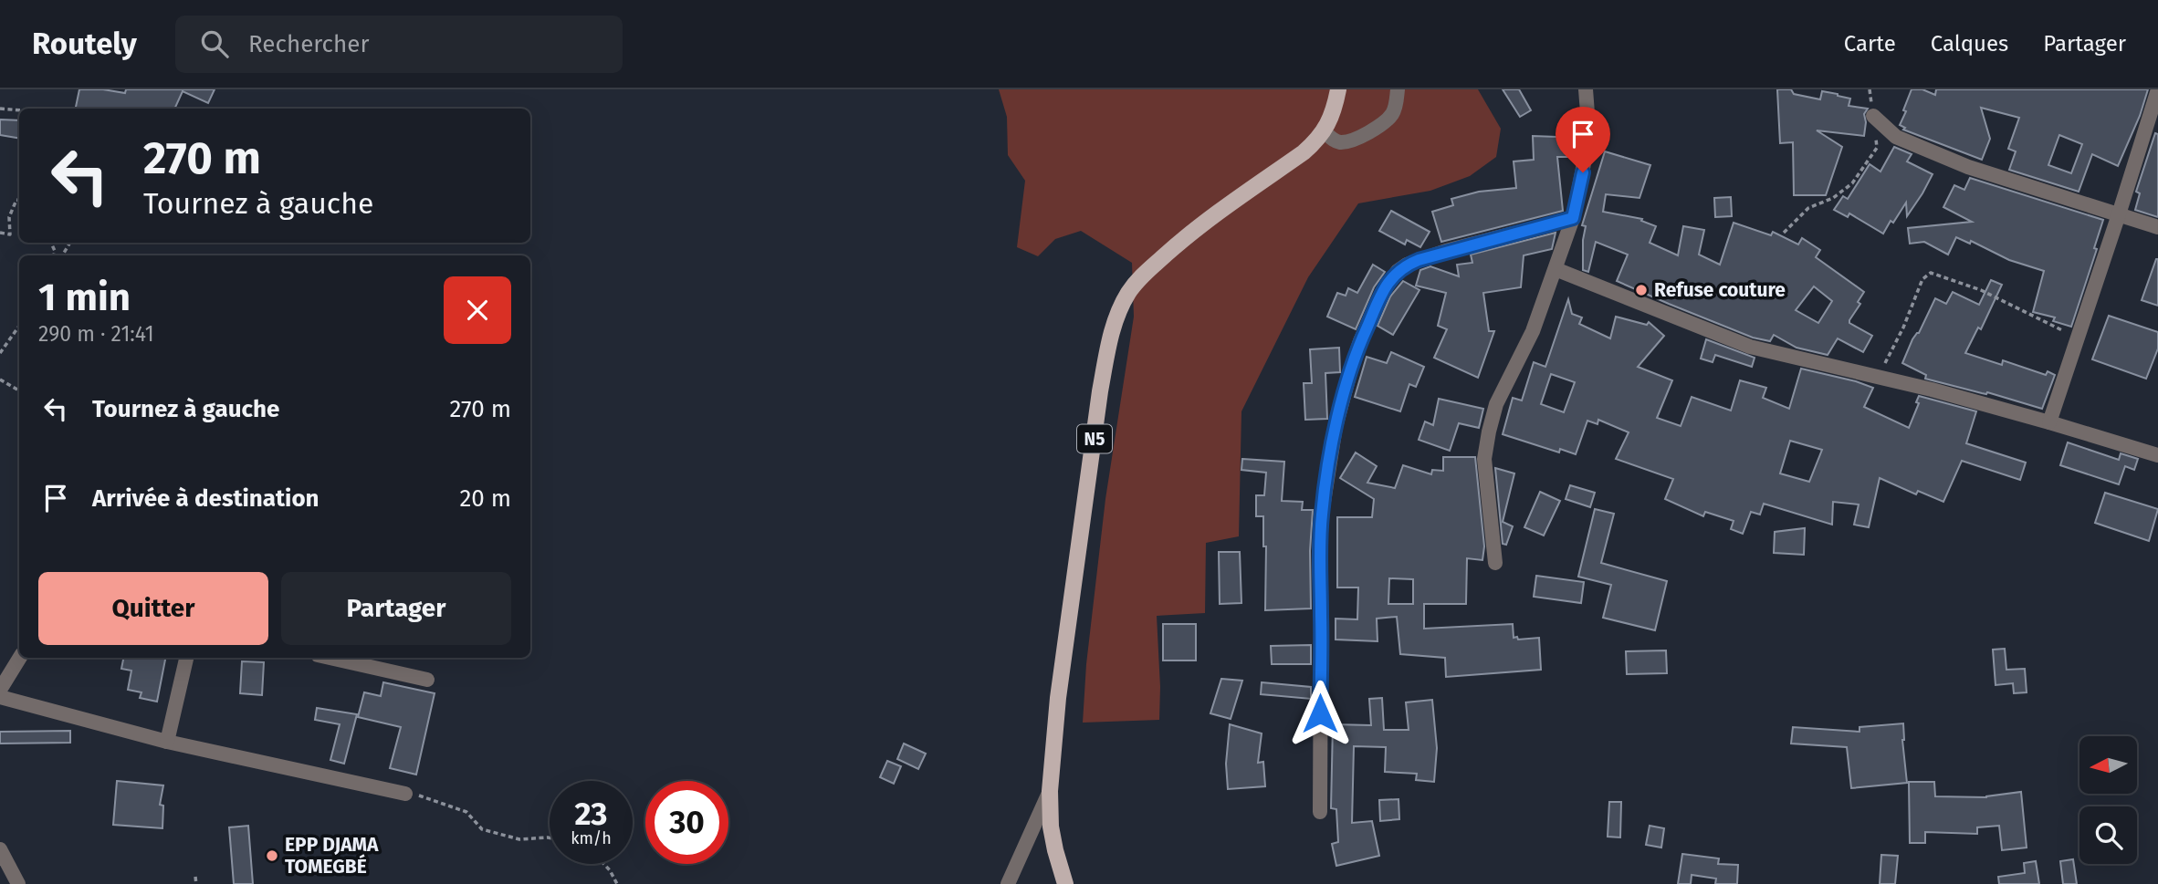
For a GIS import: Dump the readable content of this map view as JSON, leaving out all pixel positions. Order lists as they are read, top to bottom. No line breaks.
{"streets":{"main road":["N5"]},"places":["Refuse couture","EPP DJAMA TOMEGBÉ"],"north":"left","page":{"header":"Routely","search":"Rechercher","nav":["Carte","Calques","Partager"],"turn":["270 m","Tournez à gauche"],"heading":["1 min","290 m · 21:41"],"list":[{"name":"Tournez à gauche","value":"270 m"},{"name":"Arrivée à destination","value":"20 m"}],"buttons":["Quitter","Partager"],"speed":"23 km/h","limit":"30"}}
